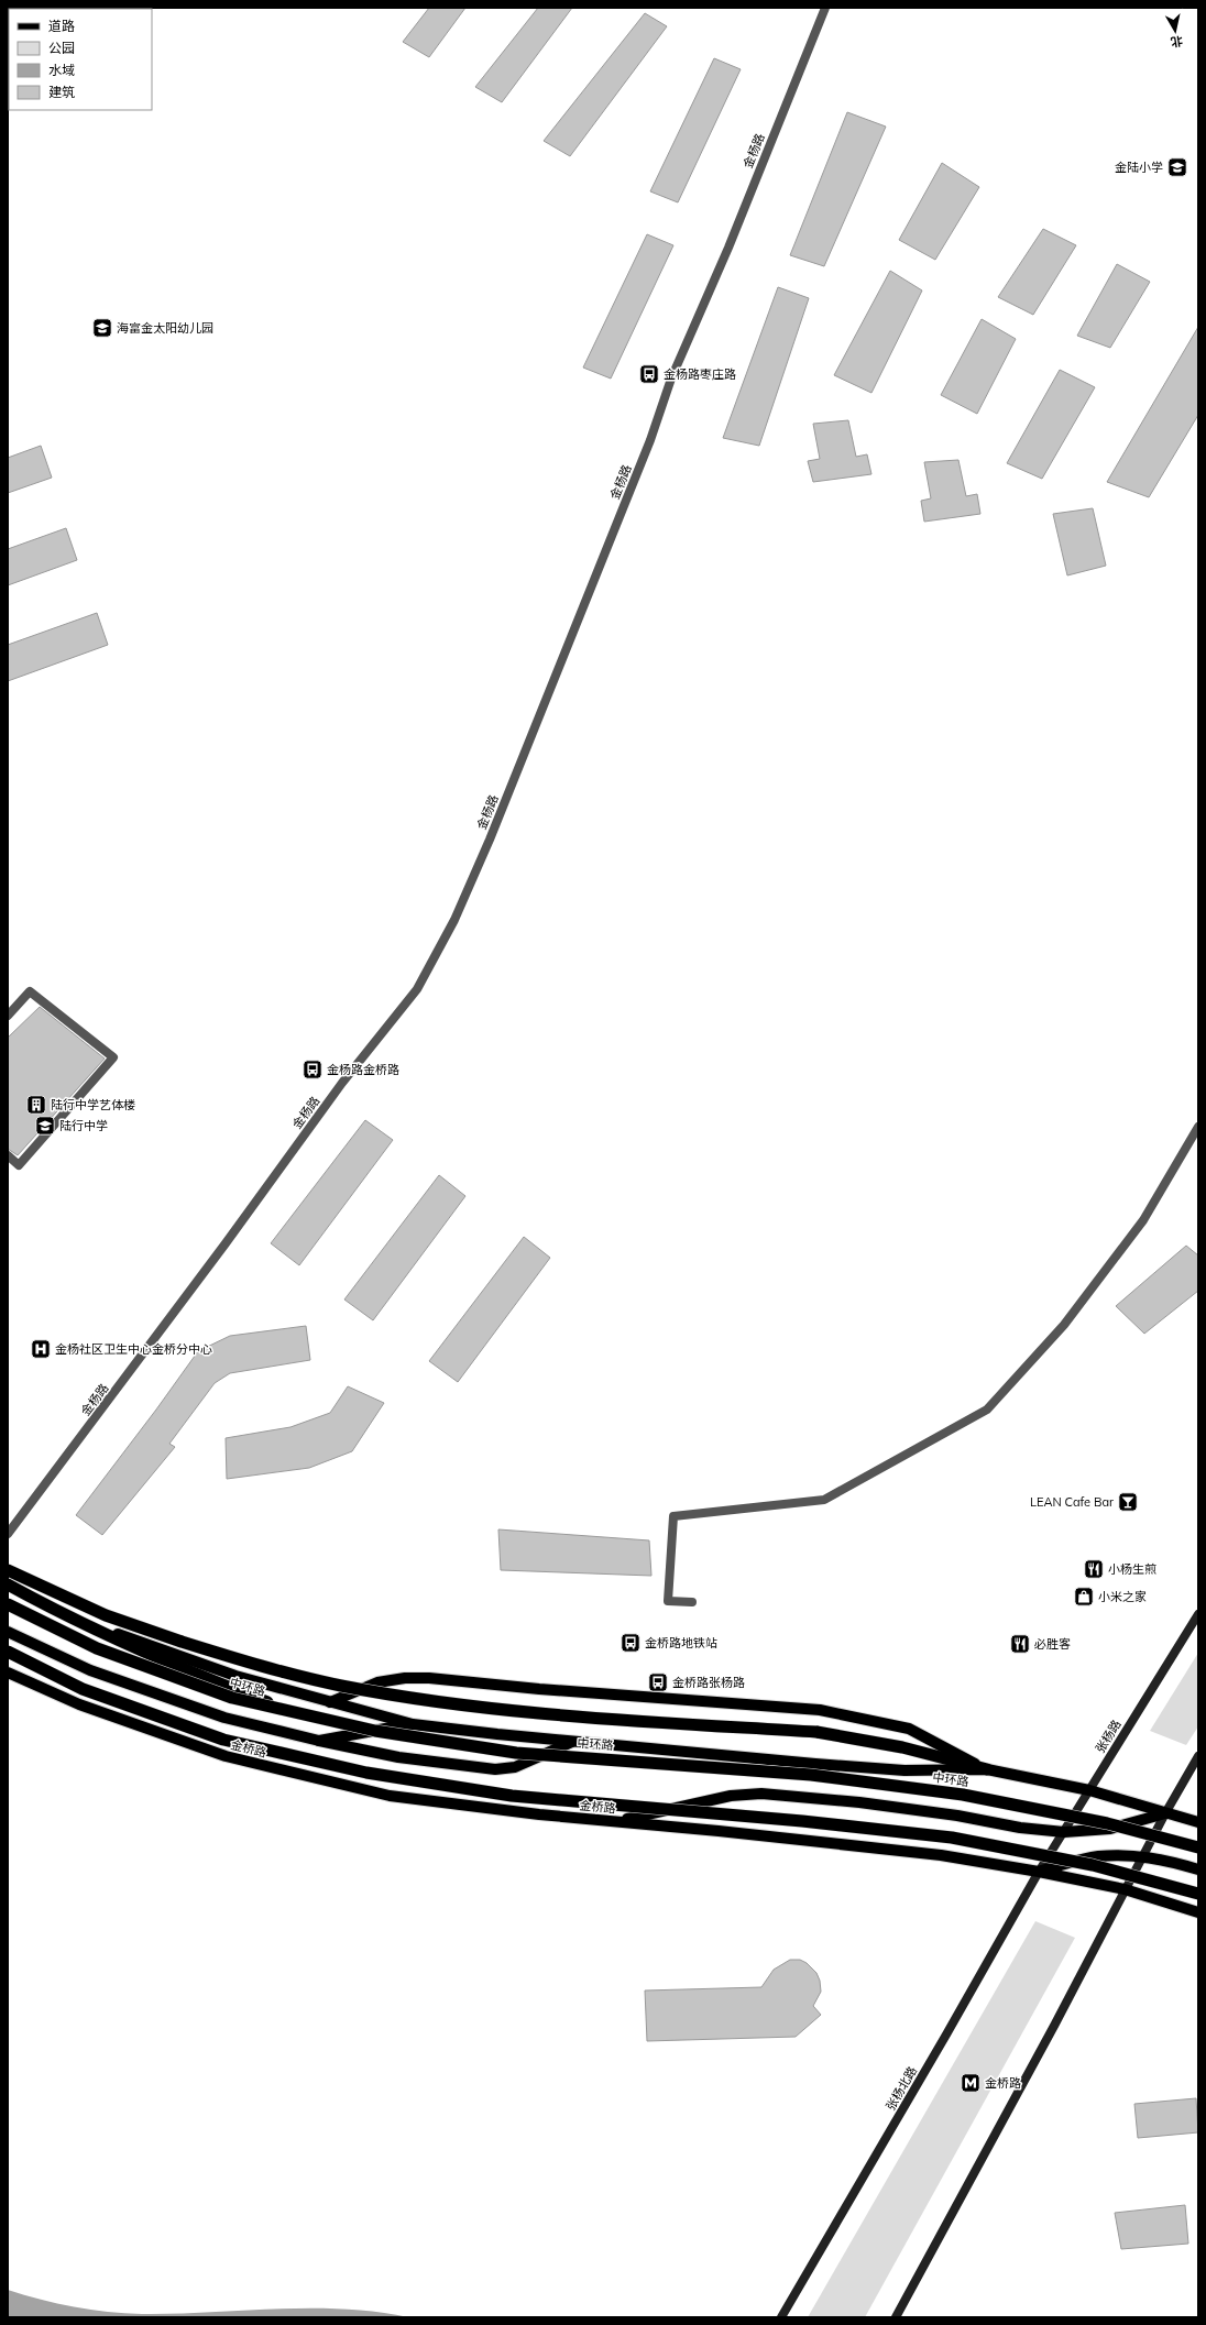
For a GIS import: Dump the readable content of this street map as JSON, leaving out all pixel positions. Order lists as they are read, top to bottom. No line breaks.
{"streets":{"highway":["中环路"],"main road":["张杨路","金桥路","张杨北路"],"street":["金杨路"]},"crossings":[["张杨路","金桥路"],["张杨路","张杨北路"],["金桥路","张杨北路"]],"places":{"school or university":["金陆小学","海富金太阳幼儿园","陆行中学"],"bus stop":["金杨路枣庄路","金杨路金桥路","金桥路地铁站","金桥路张杨路"],"building":["陆行中学艺体楼"],"hospital":["金杨社区卫生中心金桥分中心"],"bar":["LEAN Cafe Bar"],"restaurant":["小杨生煎","必胜客"],"shop":["小米之家"],"metro station":["金桥路"]},"legend":["道路","公园","水域","建筑"],"north":"bottom"}
